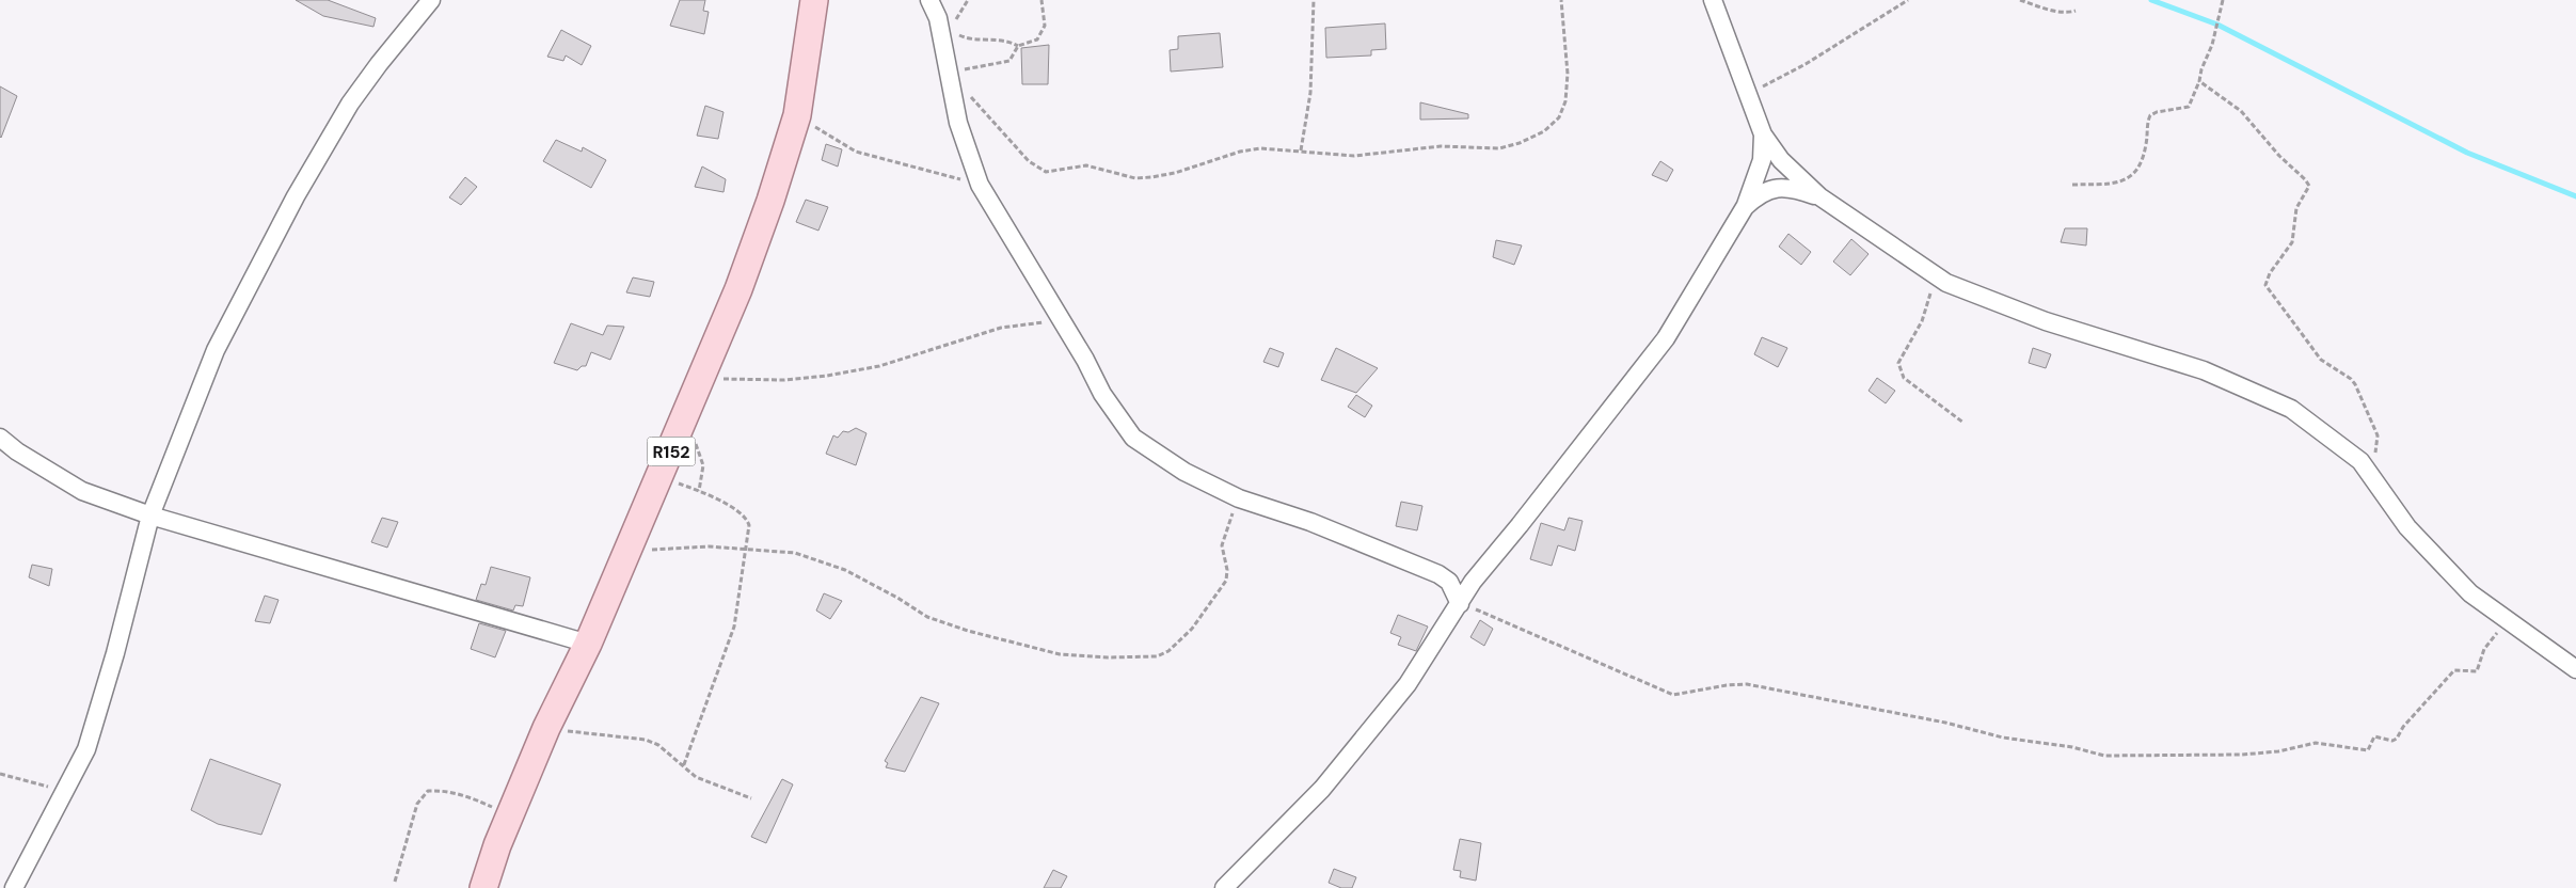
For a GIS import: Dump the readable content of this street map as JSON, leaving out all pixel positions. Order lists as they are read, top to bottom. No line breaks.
{"streets":{"main road":["R152"]}}
